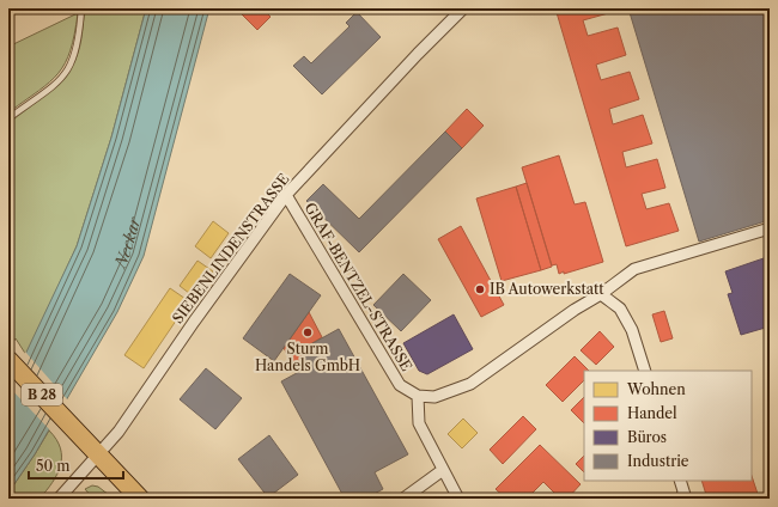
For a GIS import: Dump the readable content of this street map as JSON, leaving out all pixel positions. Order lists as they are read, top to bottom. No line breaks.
{"streets":{"main road":["B 28"],"street":["SIEBENLINDENSTRASSE","GRAF-BENTZEL-STRASSE"]},"crossings":[["SIEBENLINDENSTRASSE","GRAF-BENTZEL-STRASSE"],["SIEBENLINDENSTRASSE","B 28"]],"water":["Neckar"],"places":["IB Autowerkstatt","Sturm Handels GmbH"],"legend":["Wohnen","Handel","Büros","Industrie"],"scale_bar":"50 m"}
